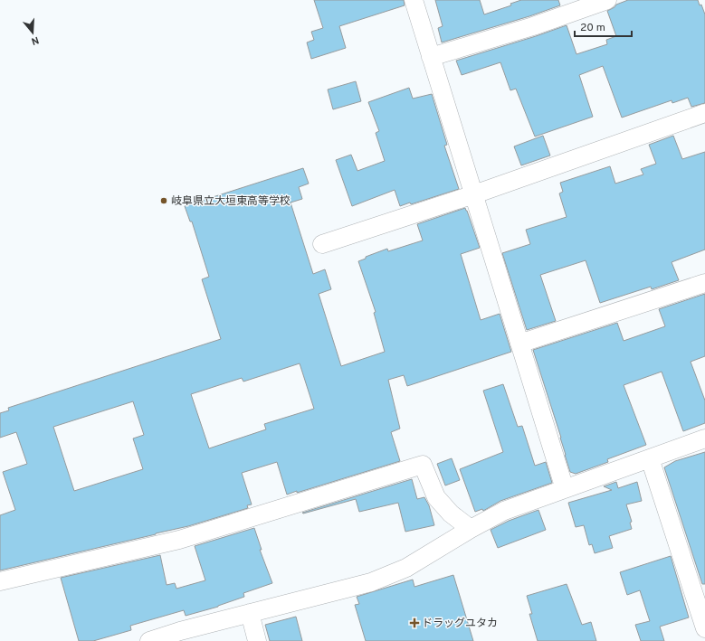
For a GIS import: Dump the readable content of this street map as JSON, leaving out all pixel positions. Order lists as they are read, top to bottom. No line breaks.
{"places":{"other":["岐阜県立大垣東高等学校"],"health":["ドラッグユタカ"]},"scale_bar":"20 m","north":"bottom"}
